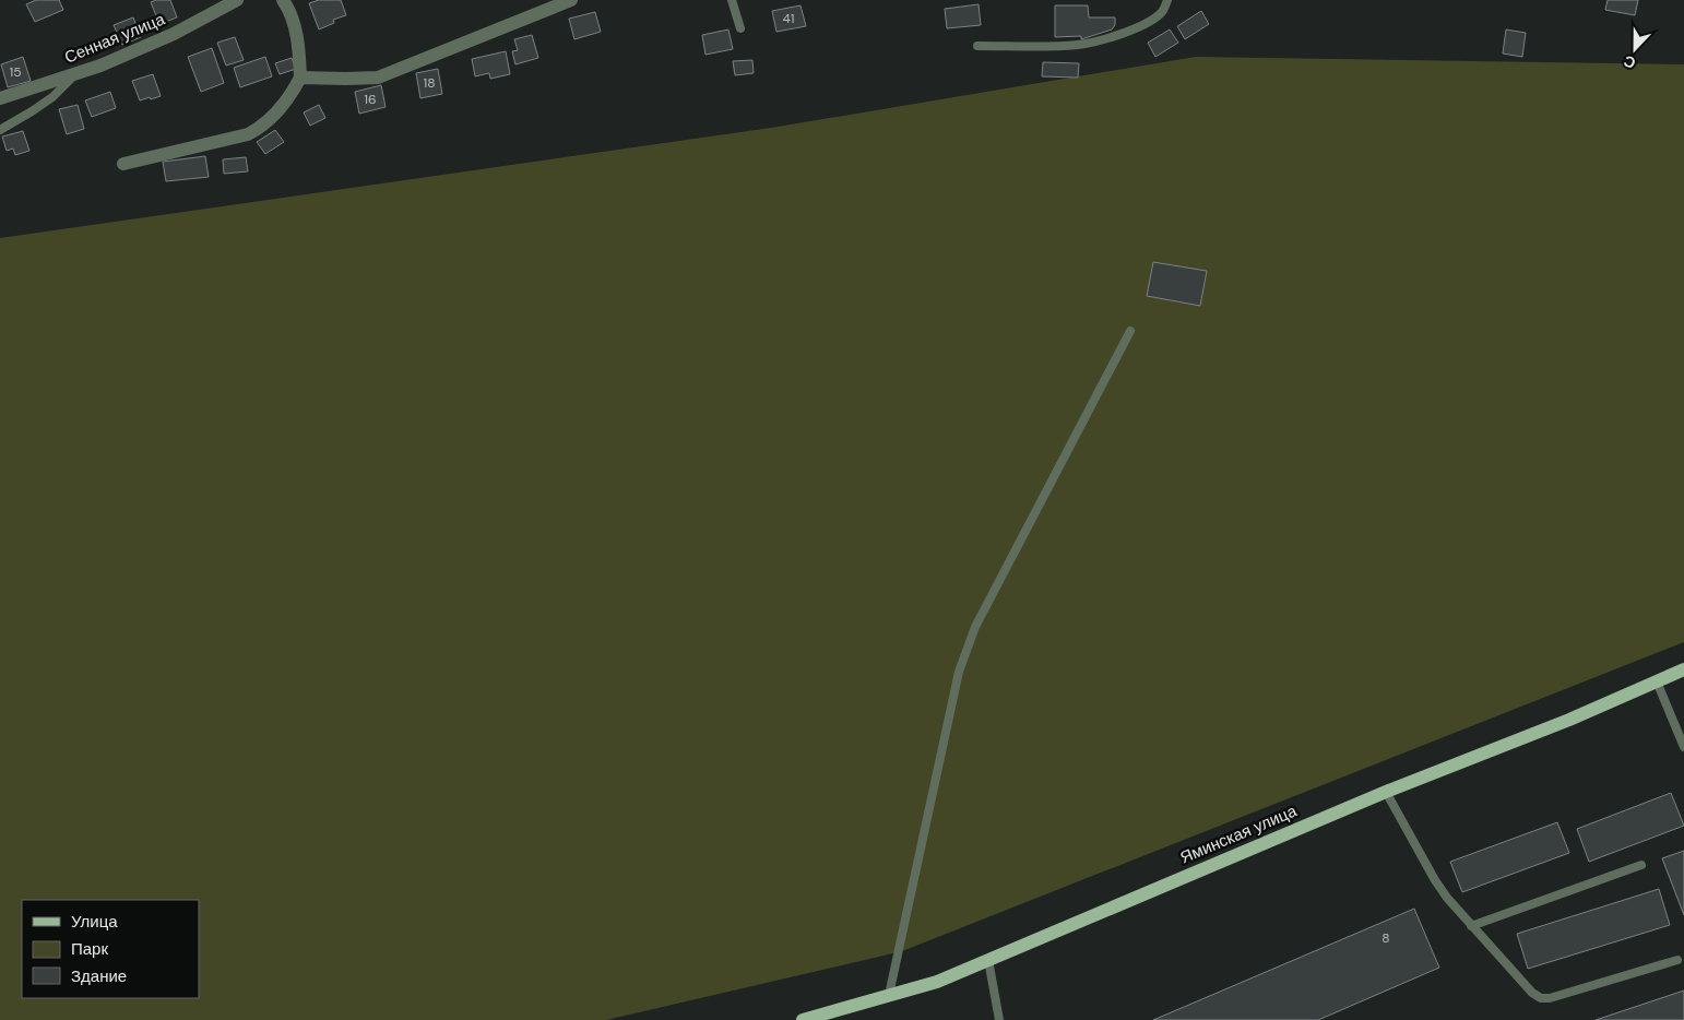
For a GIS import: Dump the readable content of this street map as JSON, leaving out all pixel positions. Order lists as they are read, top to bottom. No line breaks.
{"streets":{"main road":["Яминская улица"],"street":["Сенная улица"]},"house_numbers":["41","15","18","16","8"],"legend":["Улица","Парк","Здание"],"north":"bottom"}
